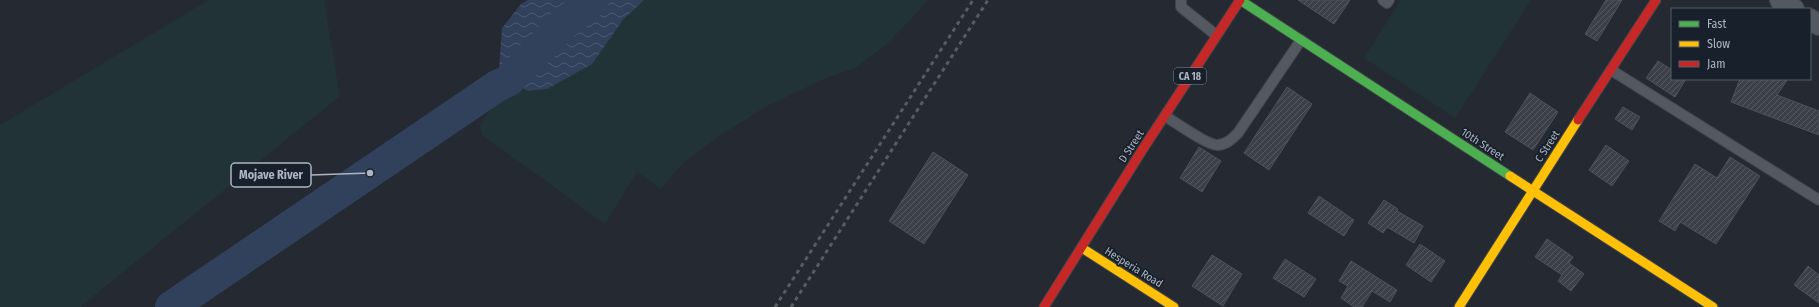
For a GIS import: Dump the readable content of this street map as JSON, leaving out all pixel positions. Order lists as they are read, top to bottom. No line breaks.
{"streets":{"street":["CA 18","10th Street","D Street","C Street","Hesperia Road"]},"crossings":[["10th Street","D Street"],["10th Street","C Street"],["D Street","Hesperia Road"]],"places":["Mojave River"],"legend":["Fast","Slow","Jam"]}
